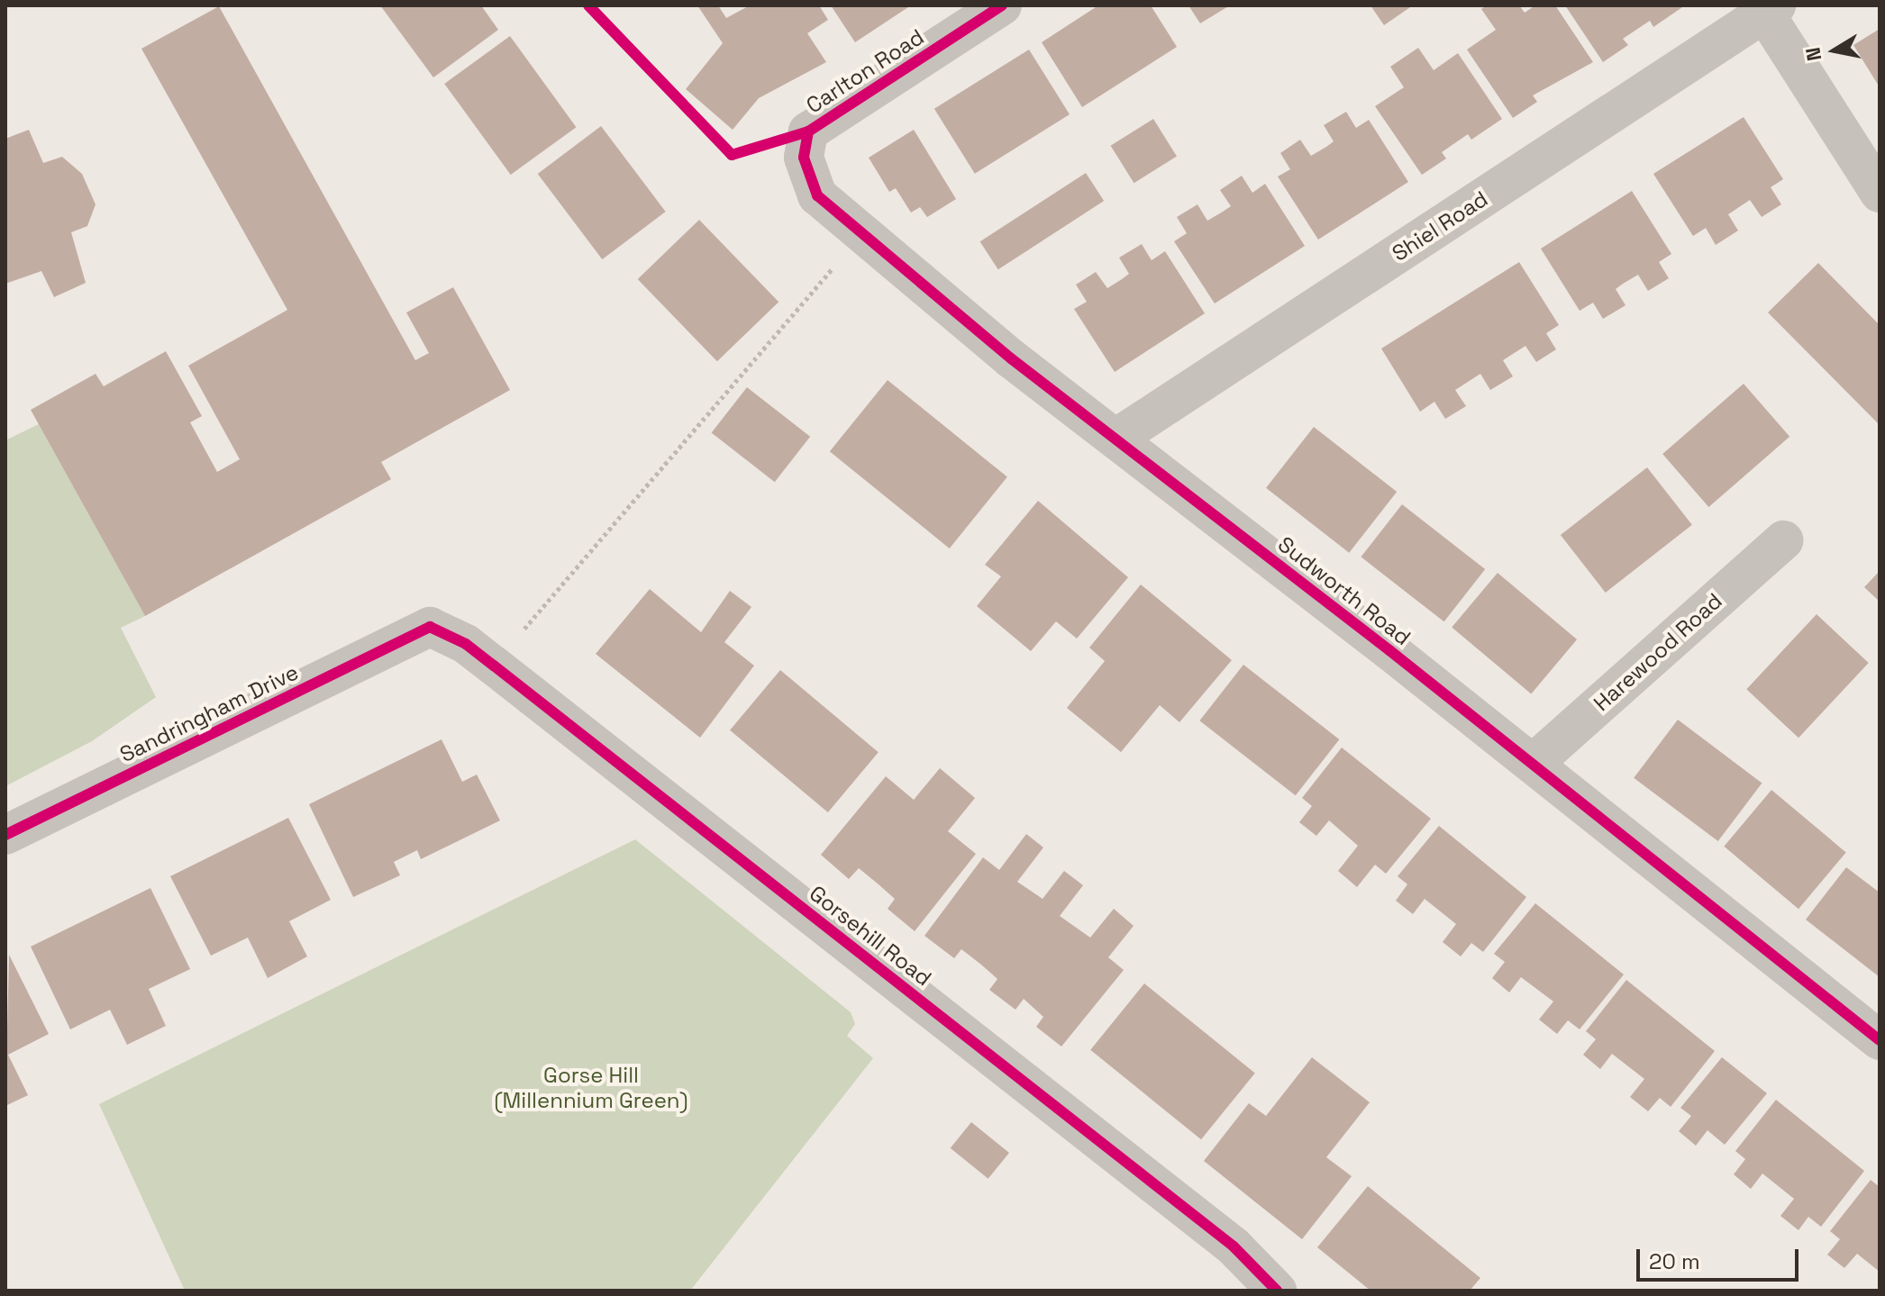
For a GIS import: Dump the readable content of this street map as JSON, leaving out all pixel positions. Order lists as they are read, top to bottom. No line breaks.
{"streets":{"street":["Carlton Road","Shiel Road","Sudworth Road","Harewood Road","Sandringham Drive","Gorsehill Road"]},"crossings":[["Carlton Road","Sudworth Road"],["Shiel Road","Sudworth Road"],["Sudworth Road","Harewood Road"],["Sandringham Drive","Gorsehill Road"]],"parks":["Gorse Hill (Millennium Green)"],"scale_bar":"20 m","north":"left"}
